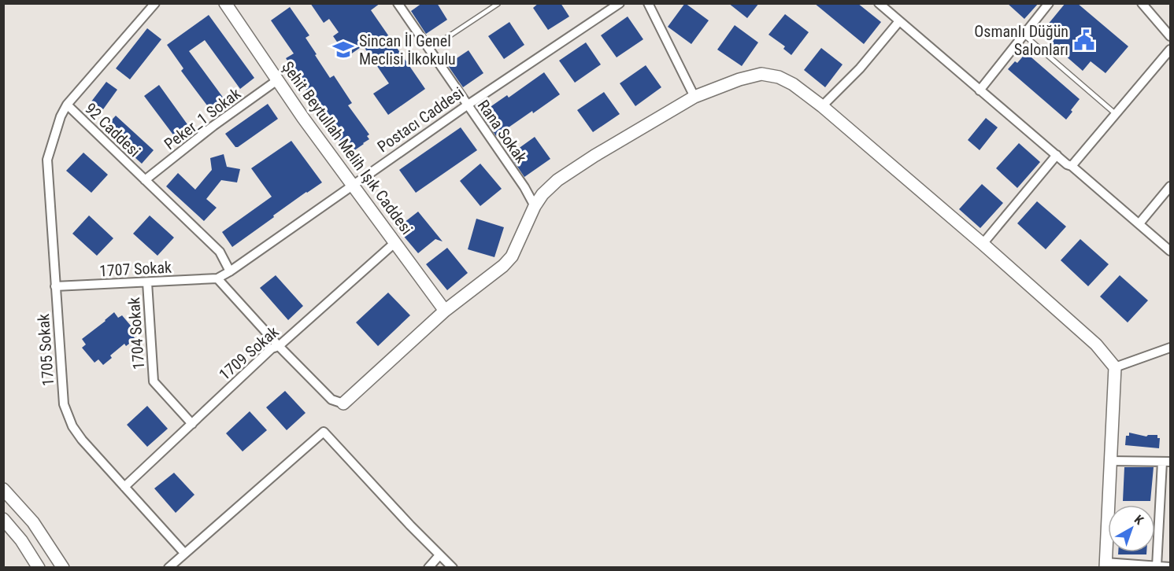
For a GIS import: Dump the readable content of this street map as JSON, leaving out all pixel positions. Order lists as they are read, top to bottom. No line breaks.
{"streets":{"street":["Peker_1 Sokak","Postacı Caddesi","92 Caddesi","Rana Sokak","Şehit Beytullah Melih Işık Caddesi","1707 Sokak","1704 Sokak","1705 Sokak","1709 Sokak"]},"crossings":[["Peker_1 Sokak","92 Caddesi"],["Peker_1 Sokak","Şehit Beytullah Melih Işık Caddesi"],["Postacı Caddesi","92 Caddesi"],["Postacı Caddesi","Rana Sokak"],["Postacı Caddesi","Şehit Beytullah Melih Işık Caddesi"],["Postacı Caddesi","1707 Sokak"],["92 Caddesi","1705 Sokak"],["Şehit Beytullah Melih Işık Caddesi","1709 Sokak"],["1707 Sokak","1704 Sokak"],["1707 Sokak","1705 Sokak"],["1704 Sokak","1709 Sokak"],["1705 Sokak","1709 Sokak"]],"places":{"public building":["Osmanlı Düğün Salonları"],"school or university":["Sincan İl Genel Meclisi İlkokulu"]},"north":"top right"}
